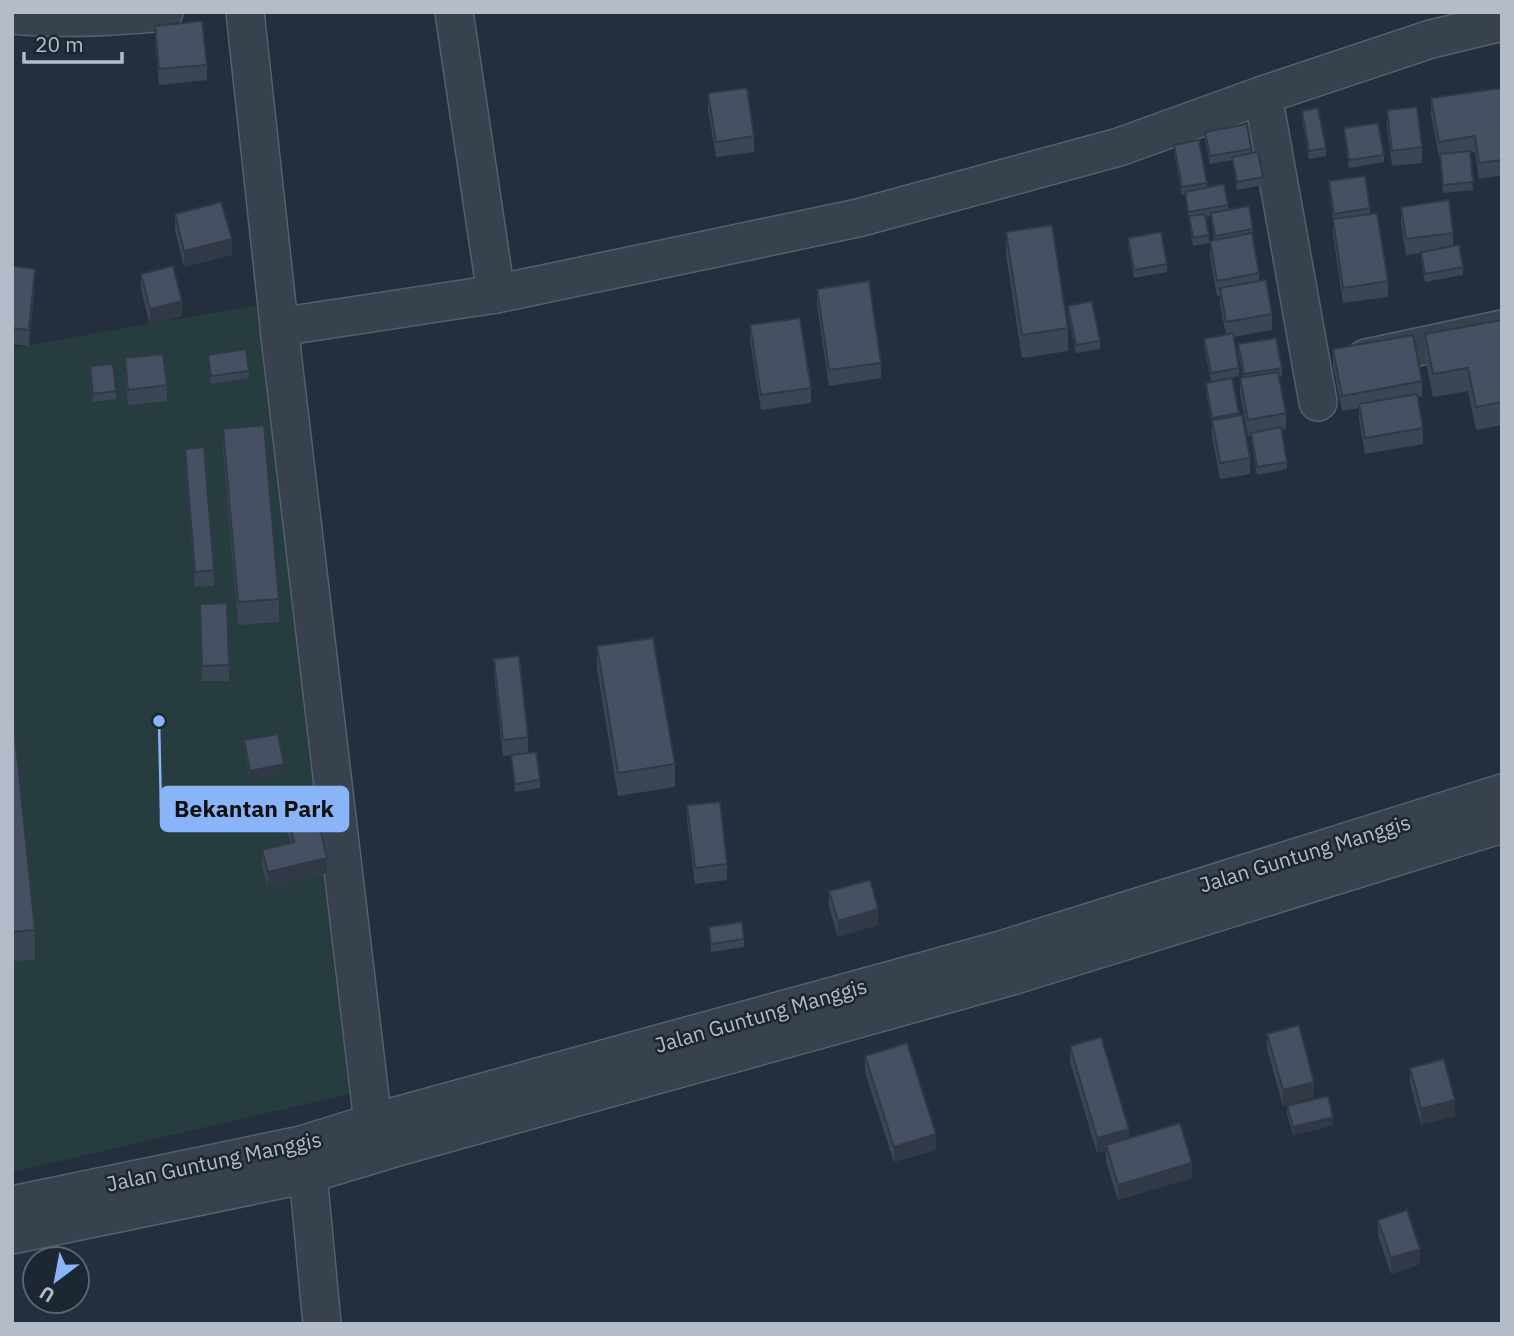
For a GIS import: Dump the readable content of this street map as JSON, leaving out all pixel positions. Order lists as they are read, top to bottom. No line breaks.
{"streets":{"street":["Jalan Guntung Manggis"]},"places":["Bekantan Park"],"scale_bar":"20 m","north":"bottom left"}
